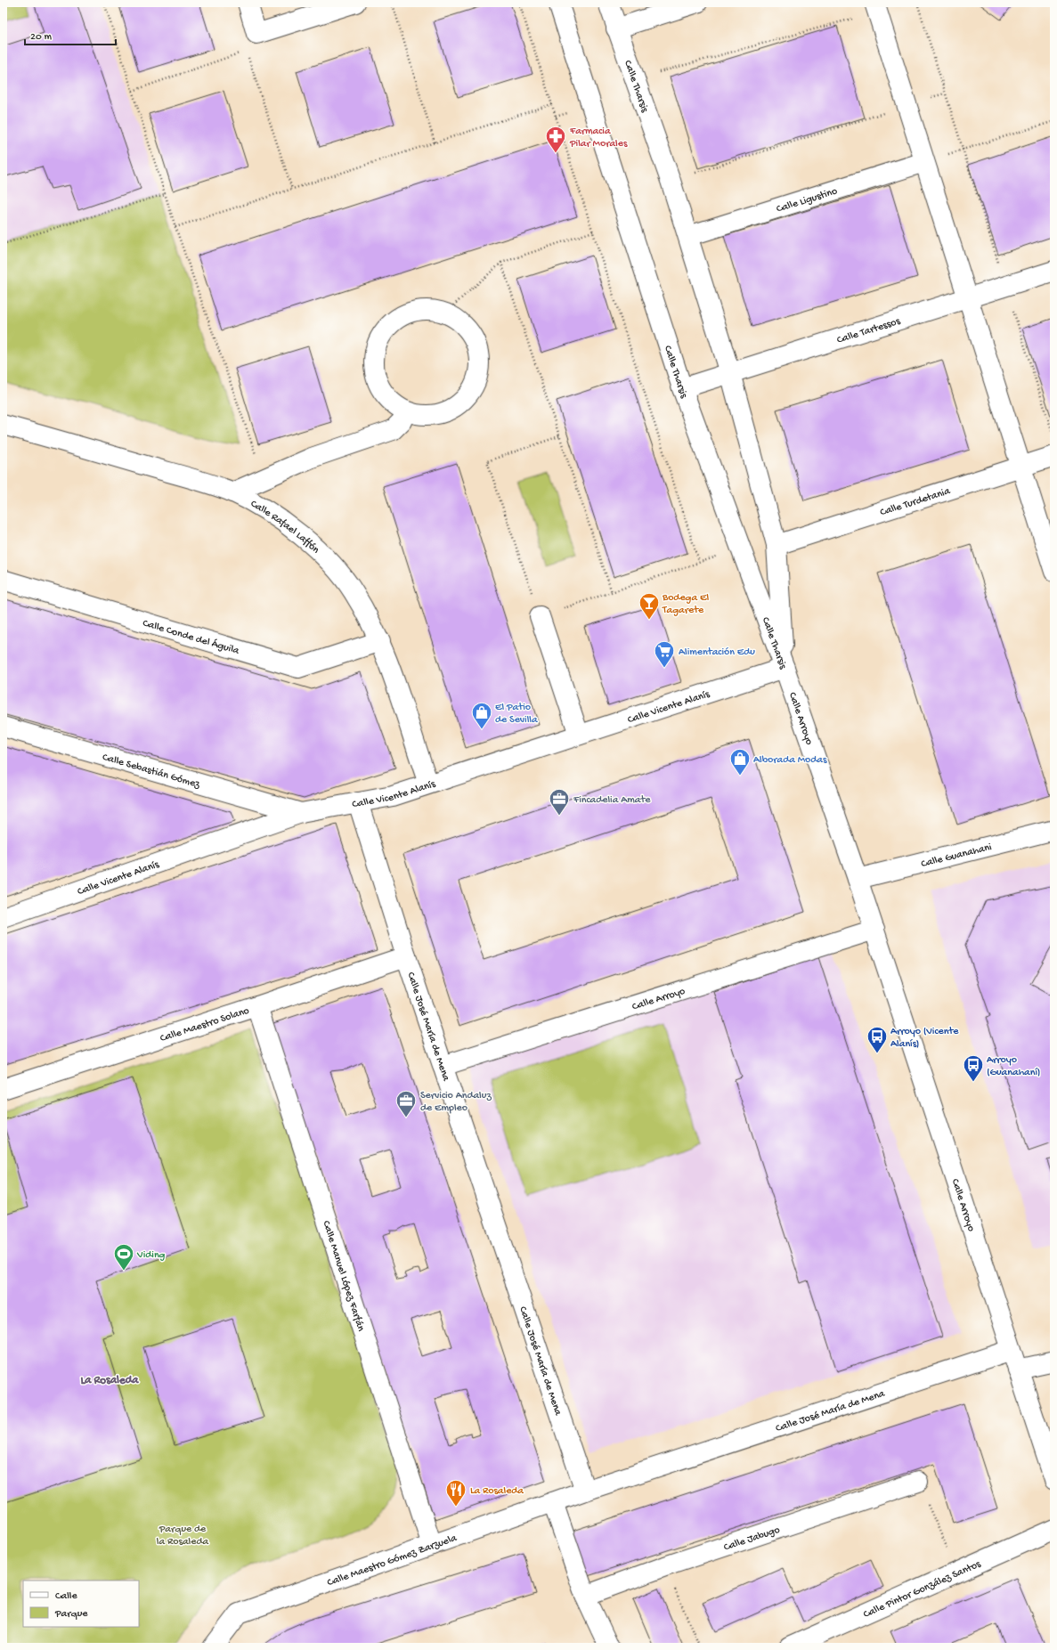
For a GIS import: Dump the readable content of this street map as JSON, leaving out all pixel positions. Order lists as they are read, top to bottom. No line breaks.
{"streets":{"street":["Calle Tharsis","Calle Ligustino","Calle Tartessos","Calle Turdetania","Calle Rafael Laffón","Calle Conde del Águila","Calle Vicente Alanís","Calle Arroyo","Calle Sebastián Gómez","Calle Guanahani","Calle Maestro Solano","Calle José María de Mena","Calle Manuel López Farfán","Calle Jabugo","Calle Maestro Gómez Zarzuela","Calle Pintor González Santos"]},"crossings":[["Calle Tharsis","Calle Ligustino"],["Calle Tharsis","Calle Tartessos"],["Calle Tharsis","Calle Turdetania"],["Calle Tharsis","Calle Vicente Alanís"],["Calle Tharsis","Calle Arroyo"],["Calle Rafael Laffón","Calle Conde del Águila"],["Calle Rafael Laffón","Calle Vicente Alanís"],["Calle Vicente Alanís","Calle Arroyo"],["Calle Vicente Alanís","Calle Sebastián Gómez"],["Calle Vicente Alanís","Calle José María de Mena"],["Calle Arroyo","Calle Guanahani"],["Calle Arroyo","Calle José María de Mena"],["Calle Maestro Solano","Calle José María de Mena"],["Calle Maestro Solano","Calle Manuel López Farfán"],["Calle José María de Mena","Calle Maestro Gómez Zarzuela"],["Calle Manuel López Farfán","Calle Maestro Gómez Zarzuela"]],"districts":["La Rosaleda"],"parks":["Parque de la Rosaleda"],"places":{"pharmacy":["Farmacia Pilar Morales"],"bar":["Bodega El Tagarete"],"supermarket":["Alimentación Edu"],"shop":["El Patio de Sevilla","Alborada Modas"],"office":["Fincadelia Amate","Servicio Andaluz de Empleo"],"bus stop":["Arroyo (Vicente Alanís)","Arroyo (Guanahaní)"],"sports":["Viding"],"restaurant":["La Rosaleda"]},"legend":["Calle","Parque"],"scale_bar":"20 m"}
